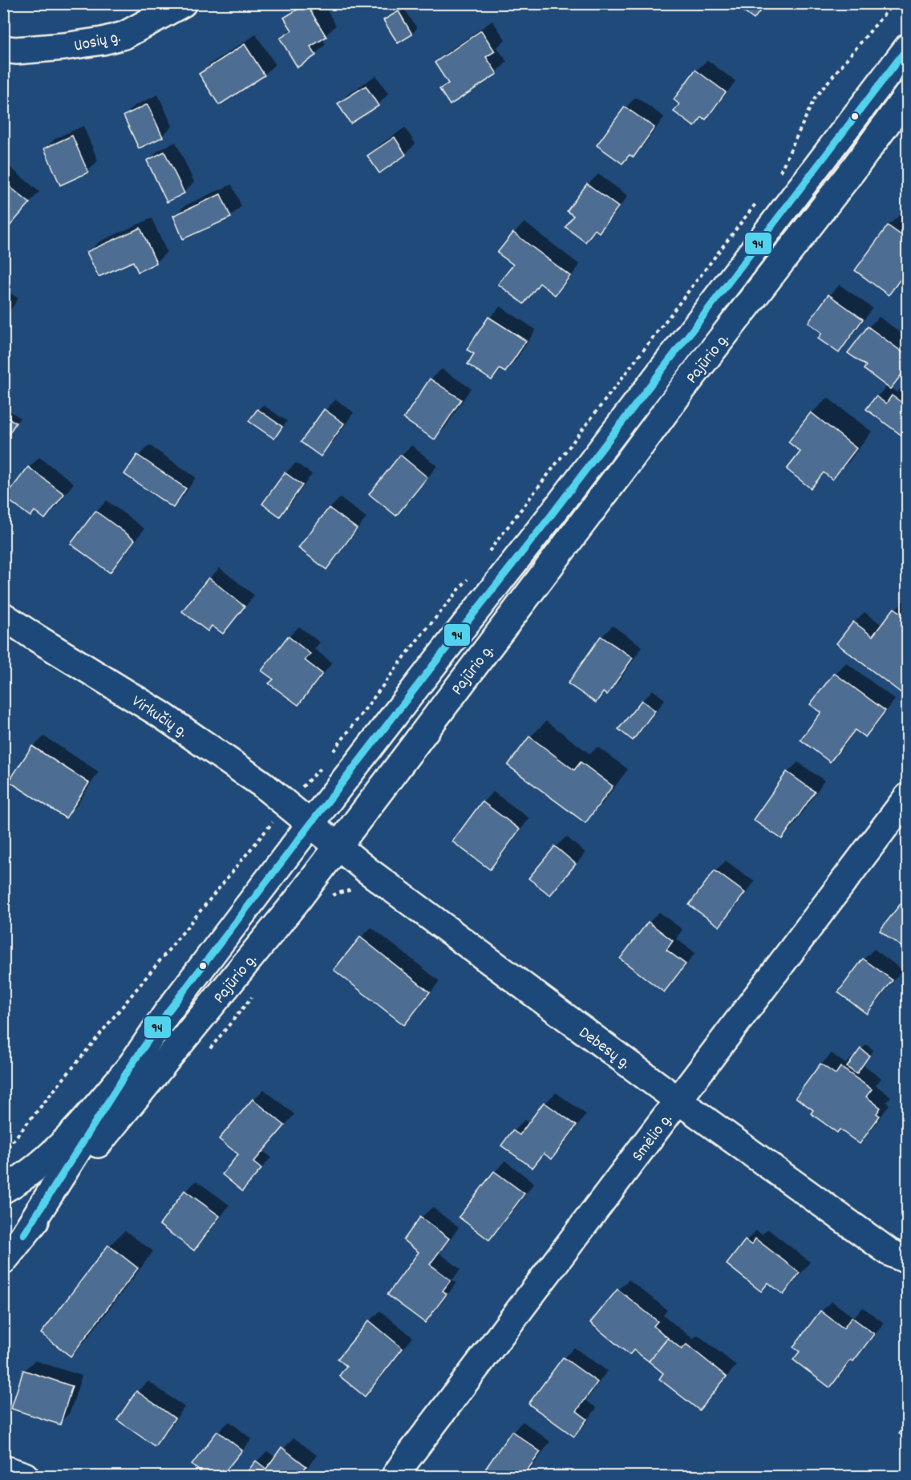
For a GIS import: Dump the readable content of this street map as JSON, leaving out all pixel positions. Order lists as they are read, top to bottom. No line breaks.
{"streets":{"main road":["Uosių g.","Pajūrio g.","Virkučių g.","Debesų g.","Smėlio g."]},"crossings":[["Pajūrio g.","Virkučių g."],["Pajūrio g.","Debesų g."],["Virkučių g.","Debesų g."],["Debesų g.","Smėlio g."]],"lines":["transit line 94"]}
